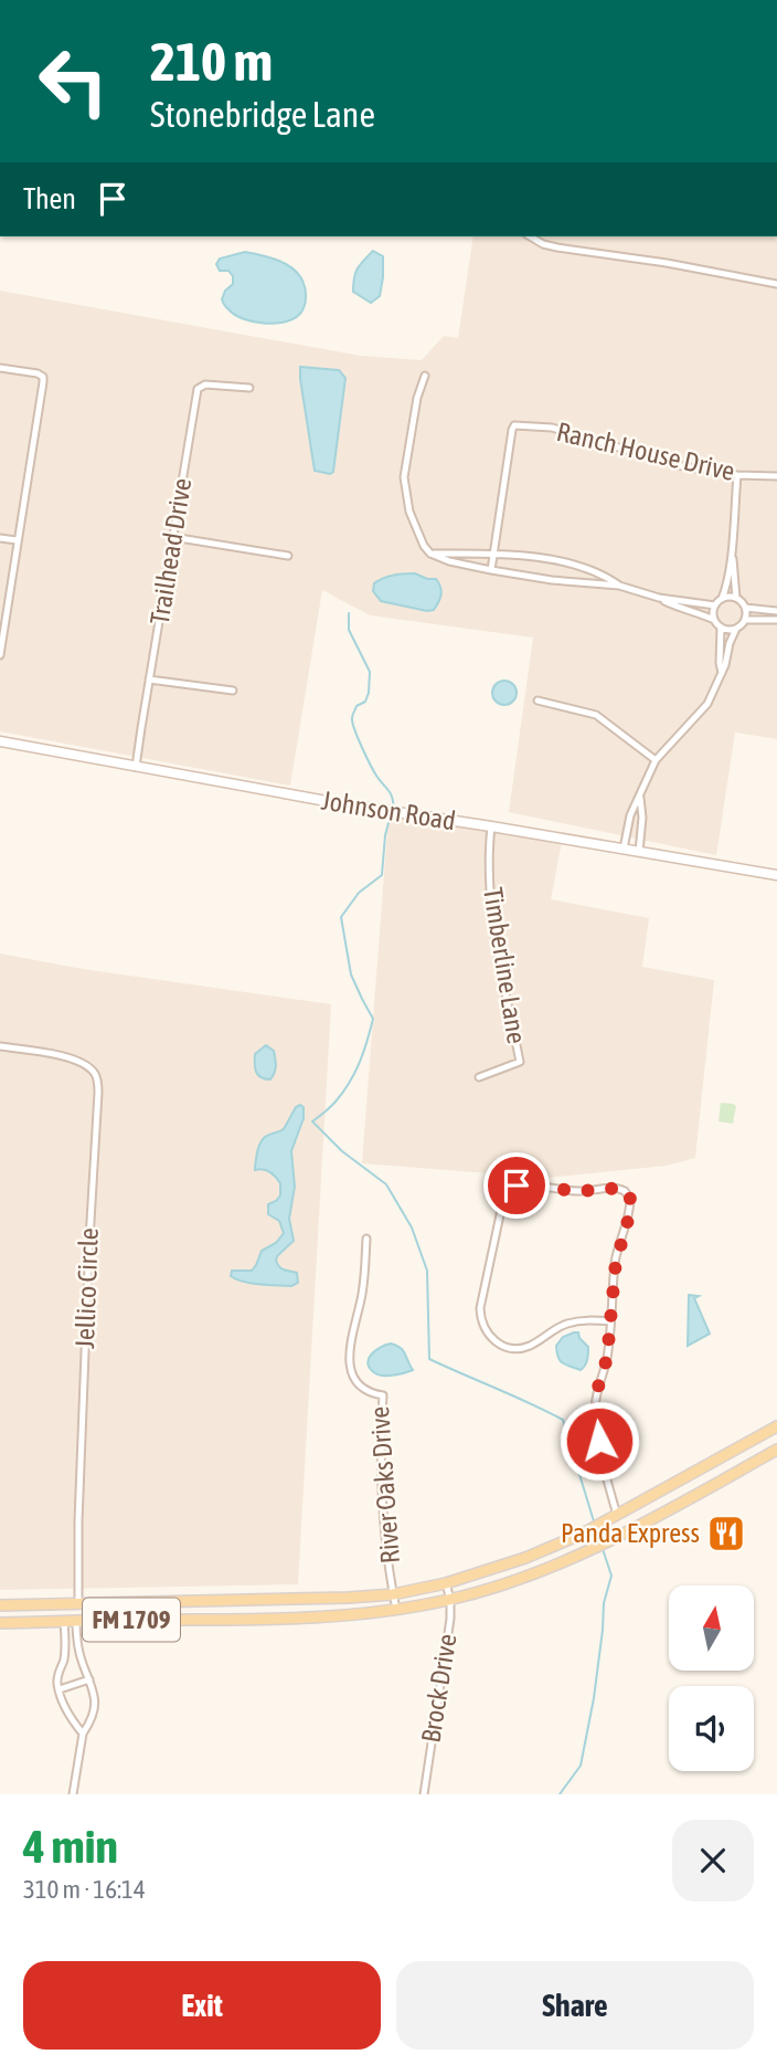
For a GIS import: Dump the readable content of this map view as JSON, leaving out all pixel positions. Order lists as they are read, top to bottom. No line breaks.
{"streets":{"main road":["FM 1709"],"street":["Ranch House Drive","Trailhead Drive","Johnson Road","Timberline Lane","Jellico Circle","River Oaks Drive","Brock Drive"]},"crossings":[["Trailhead Drive","Johnson Road"],["Johnson Road","Timberline Lane"],["Jellico Circle","FM 1709"],["River Oaks Drive","FM 1709"],["FM 1709","Brock Drive"]],"places":{"restaurant":["Panda Express"]},"north":"top","page":{"turn":["210 m","Stonebridge Lane"],"then":"Then","heading":["4 min","310 m · 16:14"],"buttons":["Exit","Share"]}}
